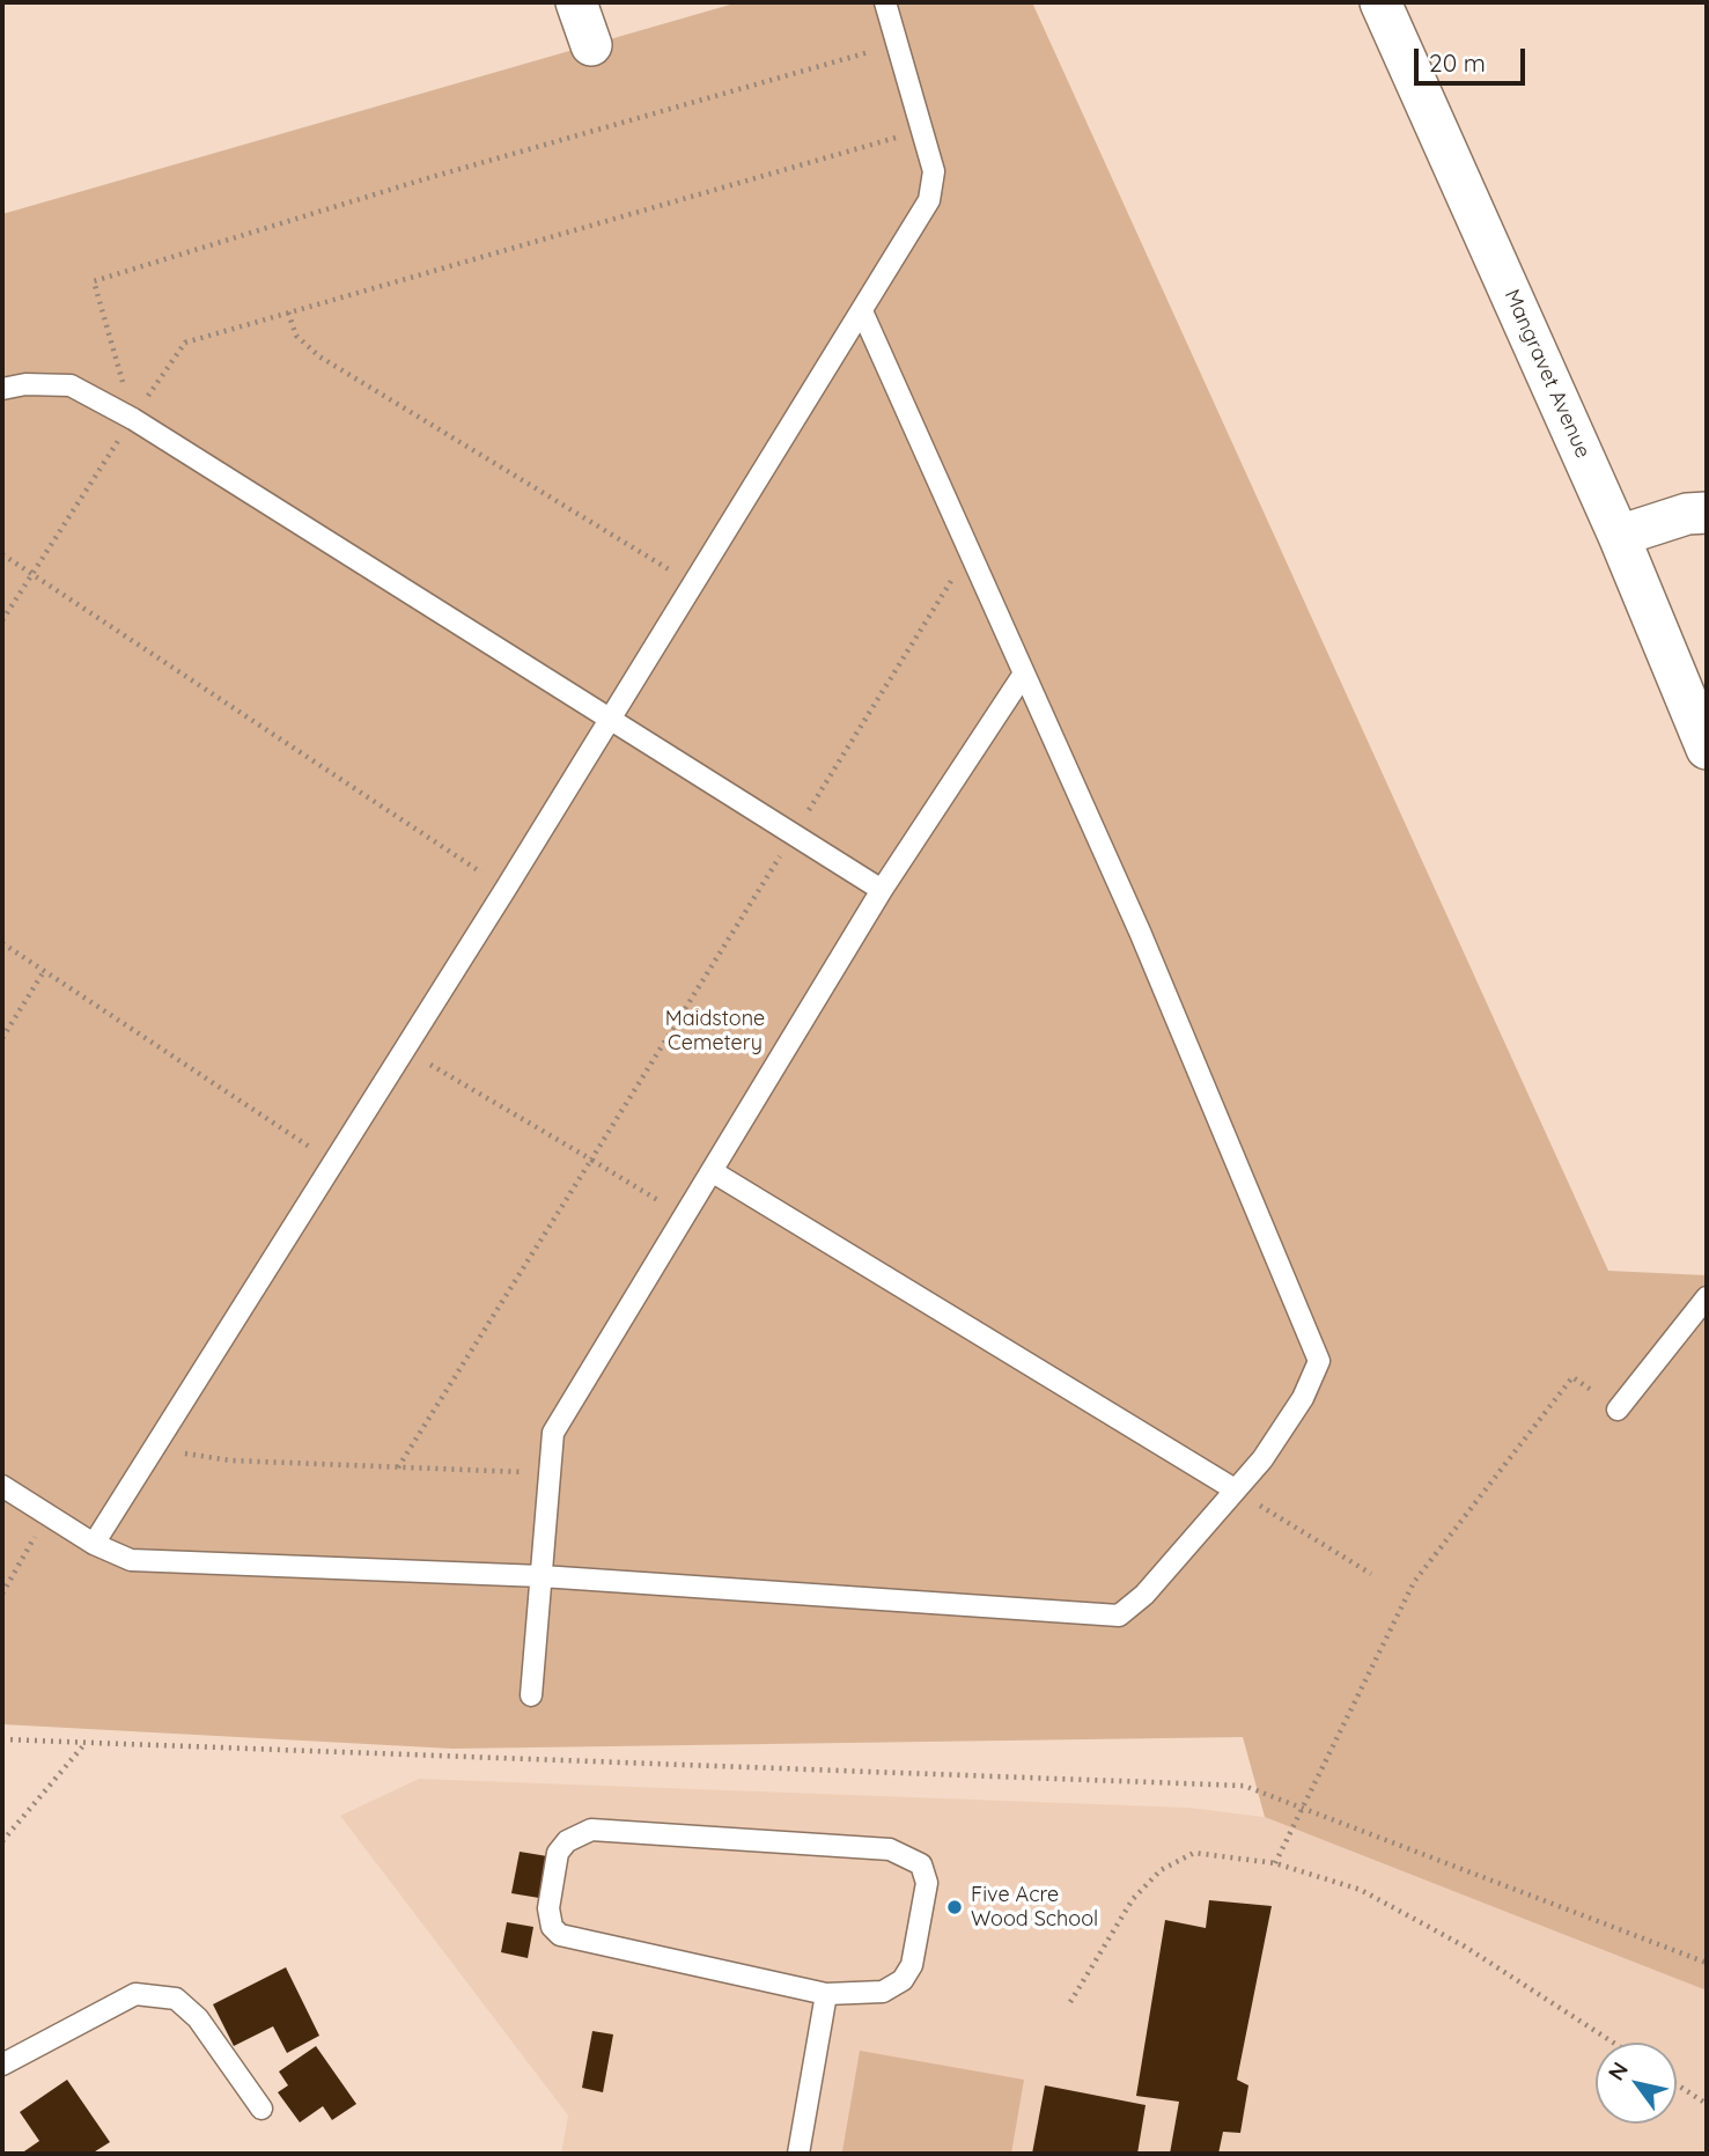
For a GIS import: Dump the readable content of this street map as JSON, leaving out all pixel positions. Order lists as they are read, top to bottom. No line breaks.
{"streets":{"street":["Mangravet Avenue"]},"parks":["Maidstone Cemetery"],"places":["Five Acre Wood School"],"scale_bar":"20 m","north":"top left"}
